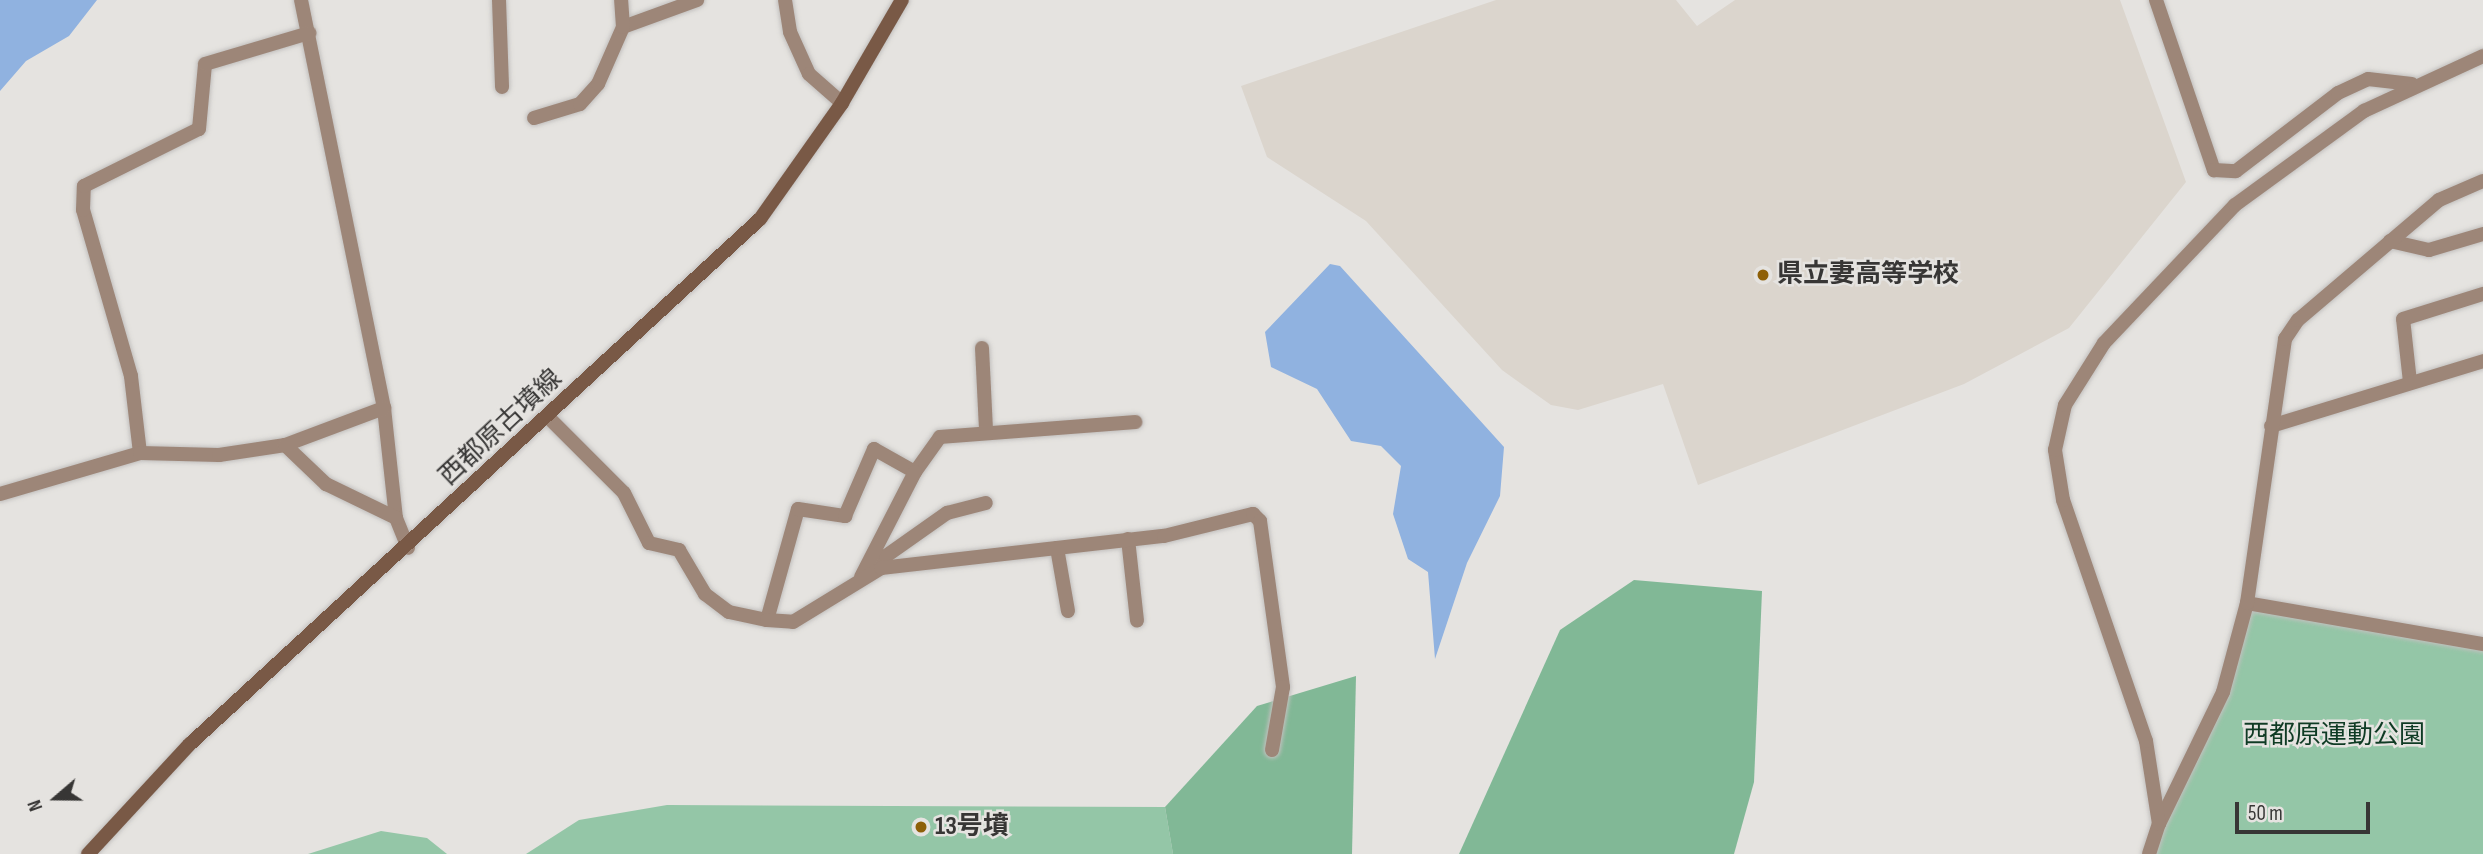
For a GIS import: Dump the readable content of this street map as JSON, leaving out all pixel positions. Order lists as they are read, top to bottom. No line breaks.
{"streets":{"main road":["西都原古墳線"]},"parks":["西都原運動公園"],"places":["県立妻高等学校","13号墳"],"scale_bar":"50 m","north":"left"}
